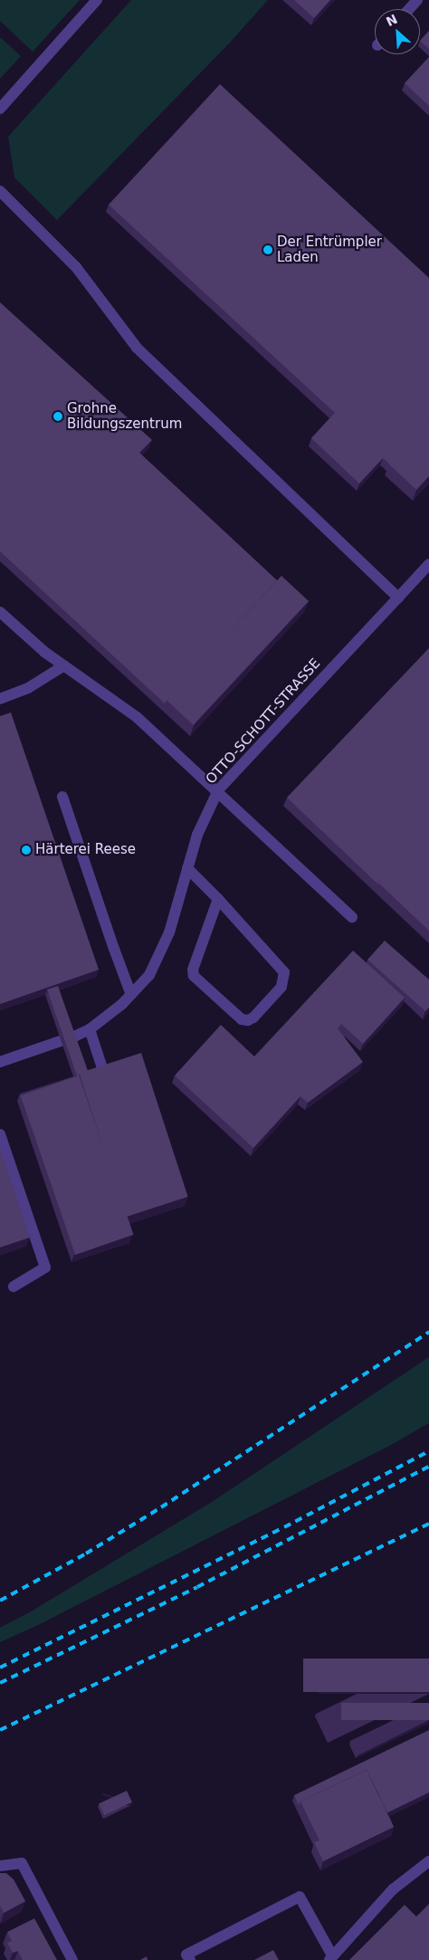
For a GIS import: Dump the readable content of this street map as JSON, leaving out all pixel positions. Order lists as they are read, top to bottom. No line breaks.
{"streets":{"street":["OTTO-SCHOTT-STRASSE"]},"places":["Der Entrümpler Laden","Grohne Bildungszentrum","Härterei Reese"],"north":"top left"}
